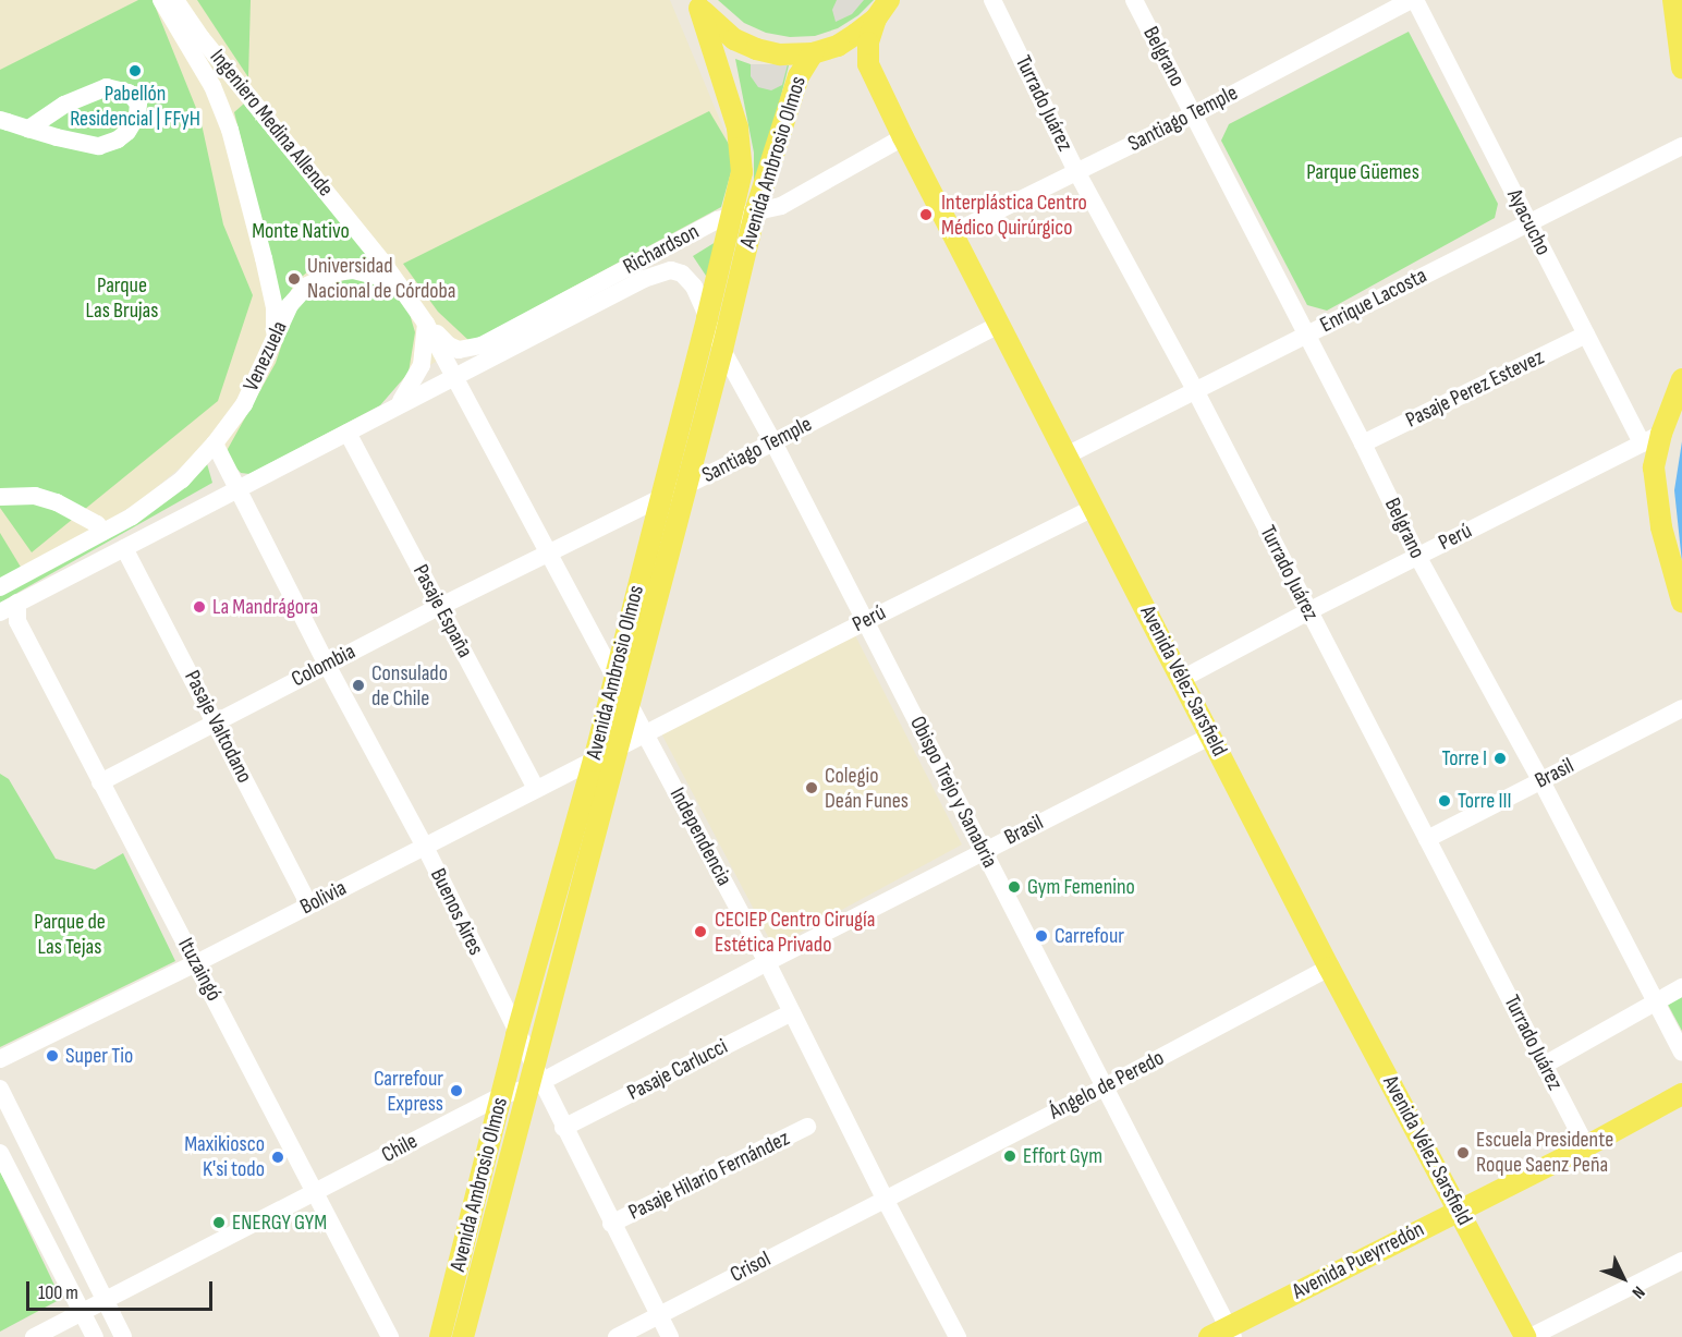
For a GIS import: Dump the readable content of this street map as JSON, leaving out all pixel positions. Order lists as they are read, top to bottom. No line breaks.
{"streets":{"main road":["Avenida Ambrosio Olmos","Avenida Vélez Sarsfield","Avenida Pueyrredón"],"street":["Belgrano","Turrado Juárez","Santiago Temple","Ingeniero Medina Allende","Ayacucho","Richardson","Enrique Lacosta","Venezuela","Pasaje Perez Estevez","Perú","Pasaje España","Colombia","Pasaje Valtodano","Brasil","Obispo Trejo y Sanabria","Independencia","Bolivia","Buenos Aires","Ituzaingó","Pasaje Carlucci","Ángelo de Peredo","Chile","Pasaje Hilario Fernández","Crisol"]},"crossings":[["Belgrano","Santiago Temple"],["Belgrano","Enrique Lacosta"],["Belgrano","Pasaje Perez Estevez"],["Belgrano","Perú"],["Belgrano","Brasil"],["Turrado Juárez","Santiago Temple"],["Turrado Juárez","Enrique Lacosta"],["Turrado Juárez","Perú"],["Turrado Juárez","Brasil"],["Turrado Juárez","Avenida Pueyrredón"],["Santiago Temple","Avenida Ambrosio Olmos"],["Santiago Temple","Ayacucho"],["Santiago Temple","Colombia"],["Santiago Temple","Avenida Vélez Sarsfield"],["Santiago Temple","Obispo Trejo y Sanabria"],["Santiago Temple","Independencia"],["Ingeniero Medina Allende","Richardson"],["Ingeniero Medina Allende","Venezuela"],["Ingeniero Medina Allende","Independencia"],["Avenida Ambrosio Olmos","Richardson"],["Avenida Ambrosio Olmos","Obispo Trejo y Sanabria"],["Avenida Ambrosio Olmos","Independencia"],["Avenida Ambrosio Olmos","Bolivia"],["Avenida Ambrosio Olmos","Buenos Aires"],["Avenida Ambrosio Olmos","Chile"],["Ayacucho","Enrique Lacosta"],["Ayacucho","Pasaje Perez Estevez"],["Ayacucho","Perú"],["Richardson","Avenida Vélez Sarsfield"],["Richardson","Obispo Trejo y Sanabria"],["Richardson","Independencia"],["Enrique Lacosta","Avenida Vélez Sarsfield"],["Perú","Avenida Vélez Sarsfield"],["Perú","Obispo Trejo y Sanabria"],["Perú","Independencia"],["Perú","Bolivia"],["Pasaje España","Colombia"],["Pasaje España","Bolivia"],["Colombia","Pasaje Valtodano"],["Colombia","Independencia"],["Colombia","Buenos Aires"],["Colombia","Ituzaingó"],["Avenida Vélez Sarsfield","Brasil"],["Avenida Vélez Sarsfield","Ángelo de Peredo"],["Avenida Vélez Sarsfield","Avenida Pueyrredón"],["Pasaje Valtodano","Bolivia"],["Brasil","Obispo Trejo y Sanabria"],["Brasil","Independencia"],["Brasil","Chile"],["Obispo Trejo y Sanabria","Ángelo de Peredo"],["Obispo Trejo y Sanabria","Avenida Pueyrredón"],["Independencia","Bolivia"],["Independencia","Pasaje Carlucci"],["Independencia","Ángelo de Peredo"],["Independencia","Chile"],["Independencia","Crisol"],["Bolivia","Buenos Aires"],["Bolivia","Ituzaingó"],["Buenos Aires","Pasaje Carlucci"],["Buenos Aires","Chile"],["Buenos Aires","Pasaje Hilario Fernández"],["Buenos Aires","Crisol"],["Ituzaingó","Chile"],["Ángelo de Peredo","Crisol"]],"parks":["Parque Güemes","Monte Nativo","Parque Las Brujas","Parque de Las Tejas"],"places":["Pabellón Residencial | FFyH","Interplástica Centro Médico Quirúrgico","Universidad Nacional de Córdoba","La Mandrágora","Consulado de Chile","Torre I","Colegio Deán Funes","Torre III","Gym Femenino","CECIEP Centro Cirugía Estética Privado","Carrefour","Super Tio","Carrefour Express","Escuela Presidente Roque Saenz Peña","Effort Gym","Maxikiosco K'si todo","ENERGY GYM"],"scale_bar":"100 m","north":"bottom right"}
